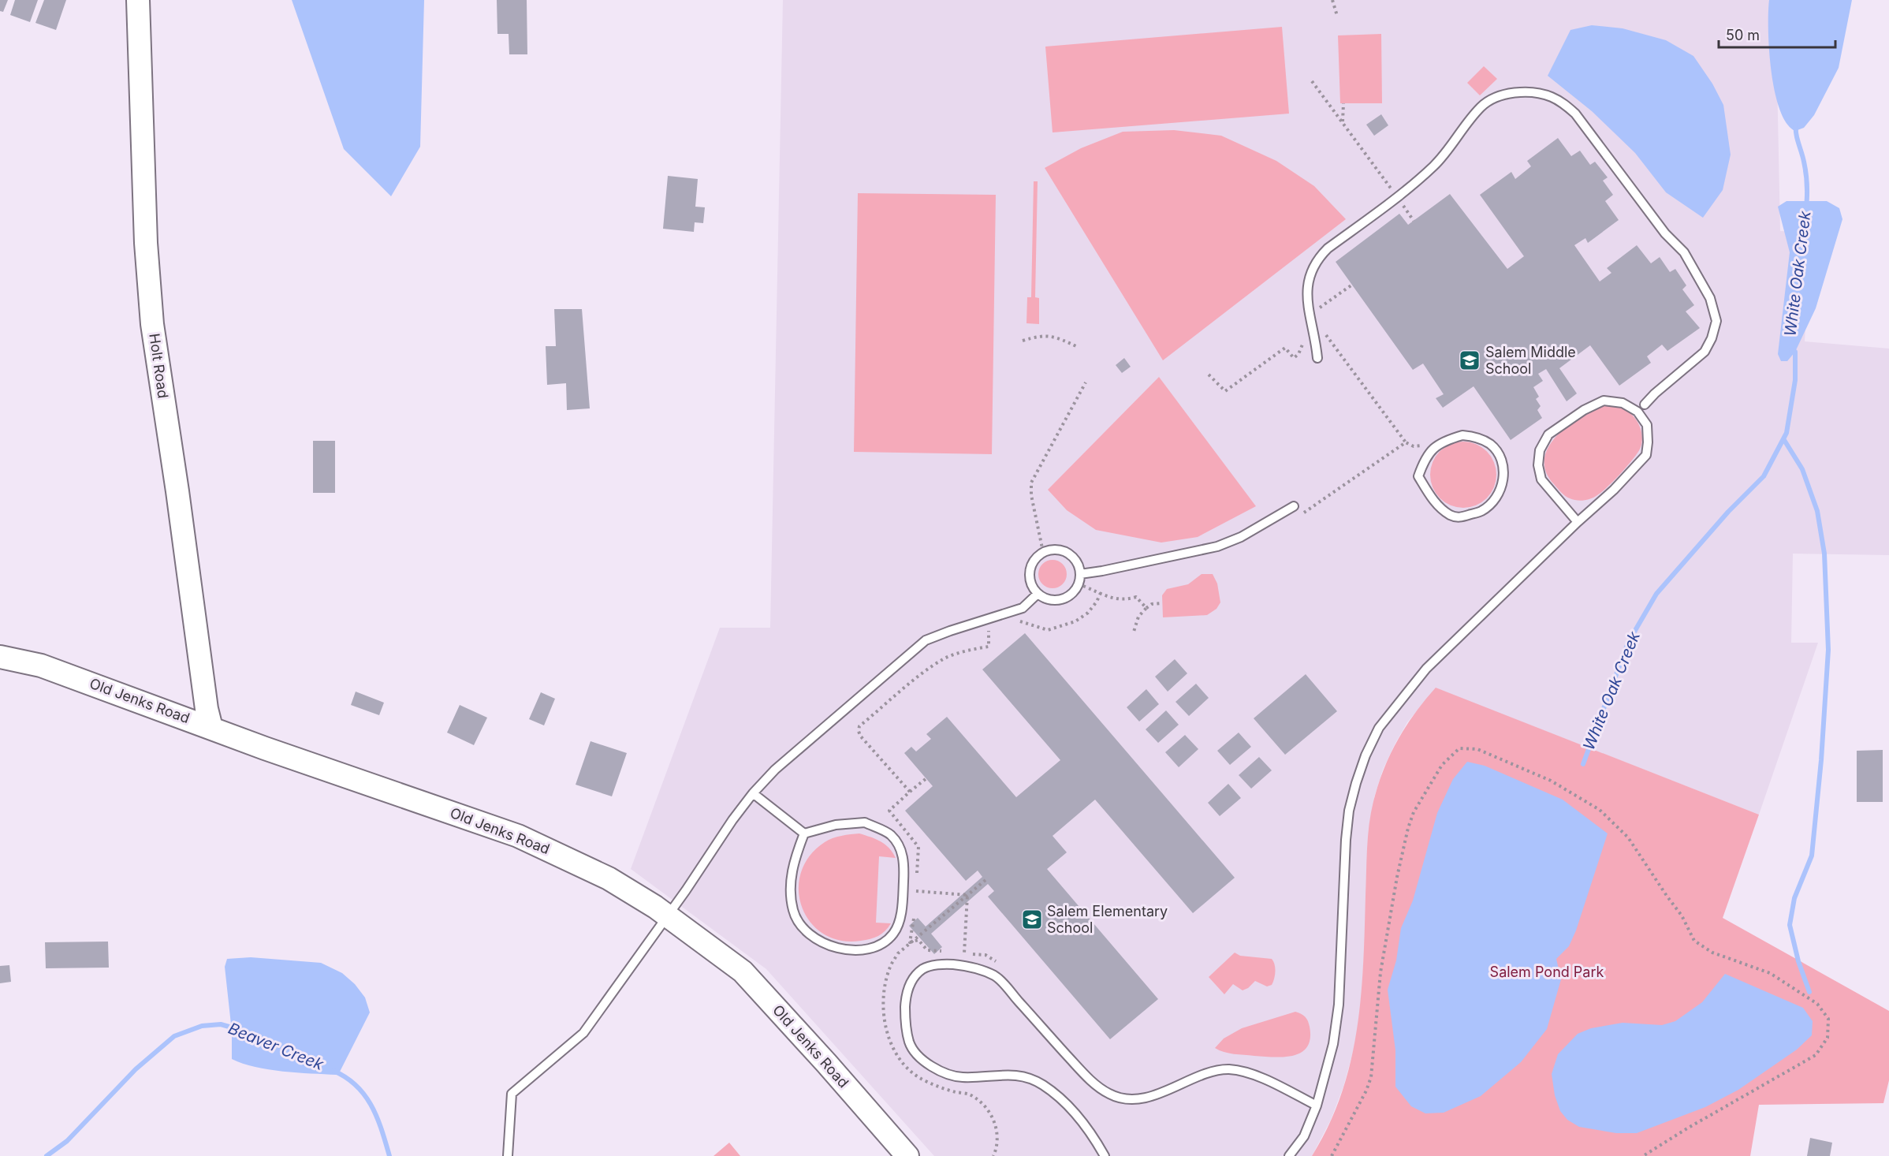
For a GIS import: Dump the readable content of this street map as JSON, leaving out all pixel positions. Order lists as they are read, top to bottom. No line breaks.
{"streets":{"street":["Holt Road","Old Jenks Road"]},"crossings":[["Holt Road","Old Jenks Road"]],"water":["White Oak Creek","Beaver Creek"],"parks":["Salem Pond Park"],"places":{"school or university":["Salem Middle School","Salem Elementary School"]},"scale_bar":"50 m"}
